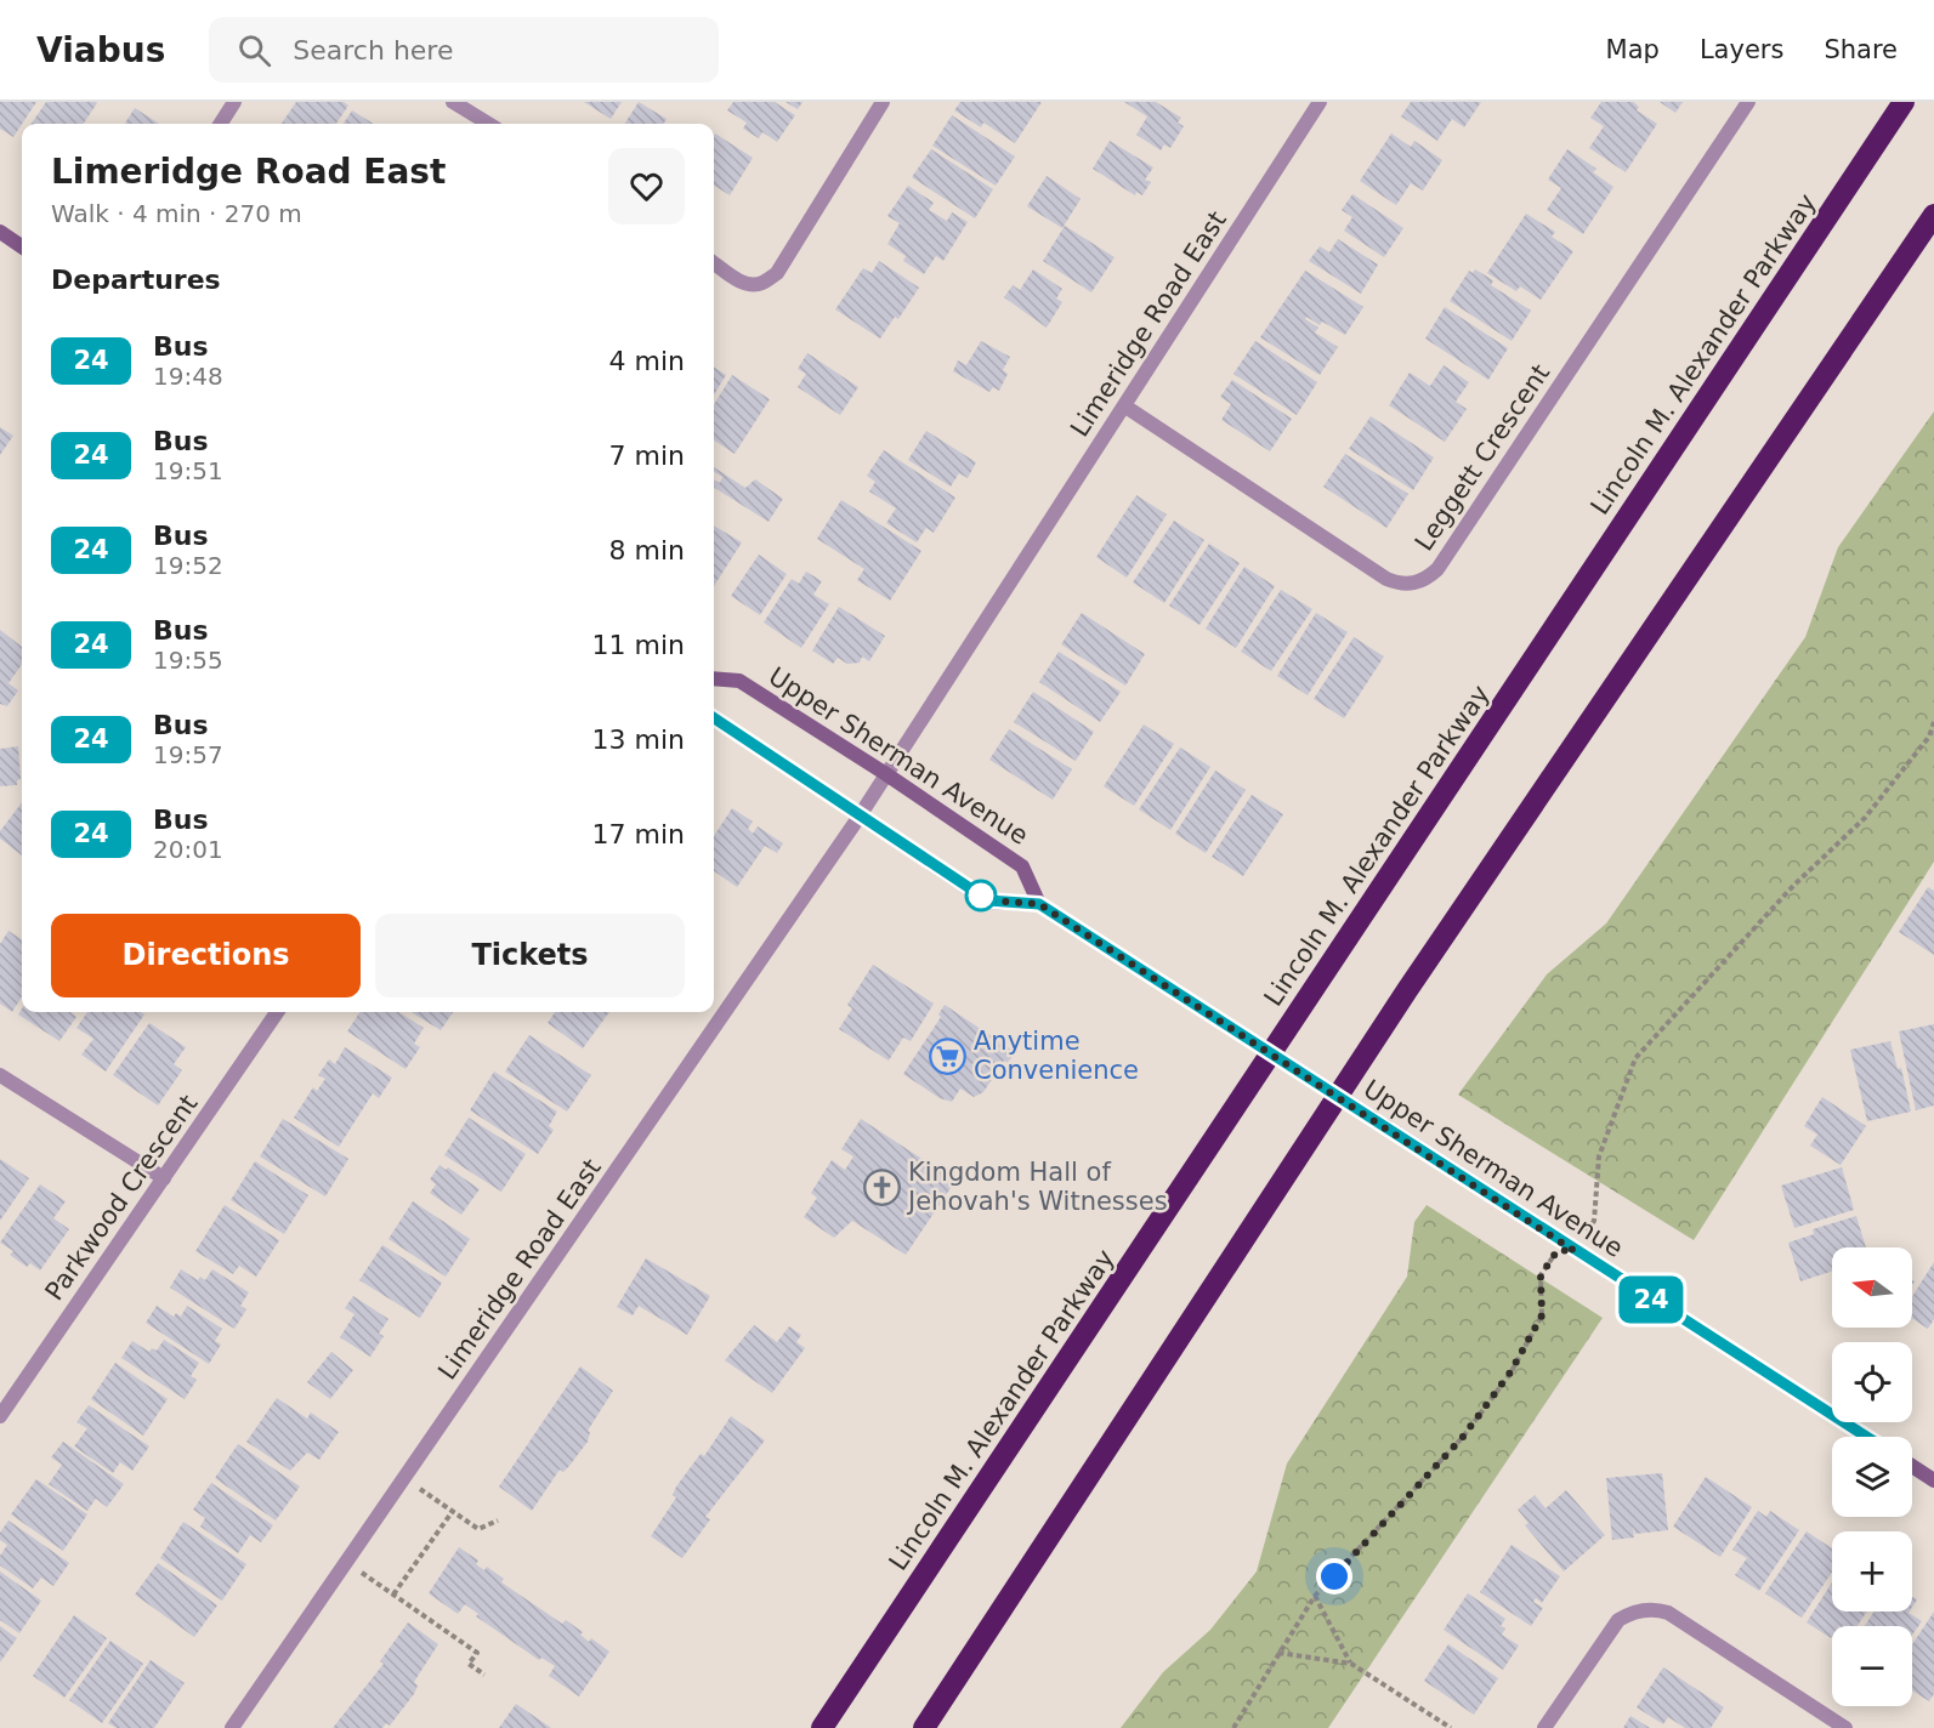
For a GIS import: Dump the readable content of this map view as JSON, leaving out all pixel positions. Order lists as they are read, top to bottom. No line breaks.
{"streets":{"highway":["Lincoln M. Alexander Parkway"],"main road":["Upper Sherman Avenue"],"street":["Limeridge Road East","Leggett Crescent","Parkwood Crescent"]},"crossings":[["Limeridge Road East","Leggett Crescent"],["Limeridge Road East","Upper Sherman Avenue"]],"places":{"supermarket":["Anytime Convenience"],"church":["Kingdom Hall of Jehovah's Witnesses"]},"lines":["bus line 24"],"north":"left","page":{"header":"Viabus","search":"Search here","nav":["Map","Layers","Share"],"on_map":"24","heading":[["Limeridge Road East","Walk · 4 min · 270 m"],"Departures"],"list":[{"mark":"24","name":"Bus","note":"19:48","value":"4 min"},{"mark":"24","name":"Bus","note":"19:51","value":"7 min"},{"mark":"24","name":"Bus","note":"19:52","value":"8 min"},{"mark":"24","name":"Bus","note":"19:55","value":"11 min"},{"mark":"24","name":"Bus","note":"19:57","value":"13 min"},{"mark":"24","name":"Bus","note":"20:01","value":"17 min"}],"buttons":["Directions","Tickets"],"map_buttons":["+","−"]}}
